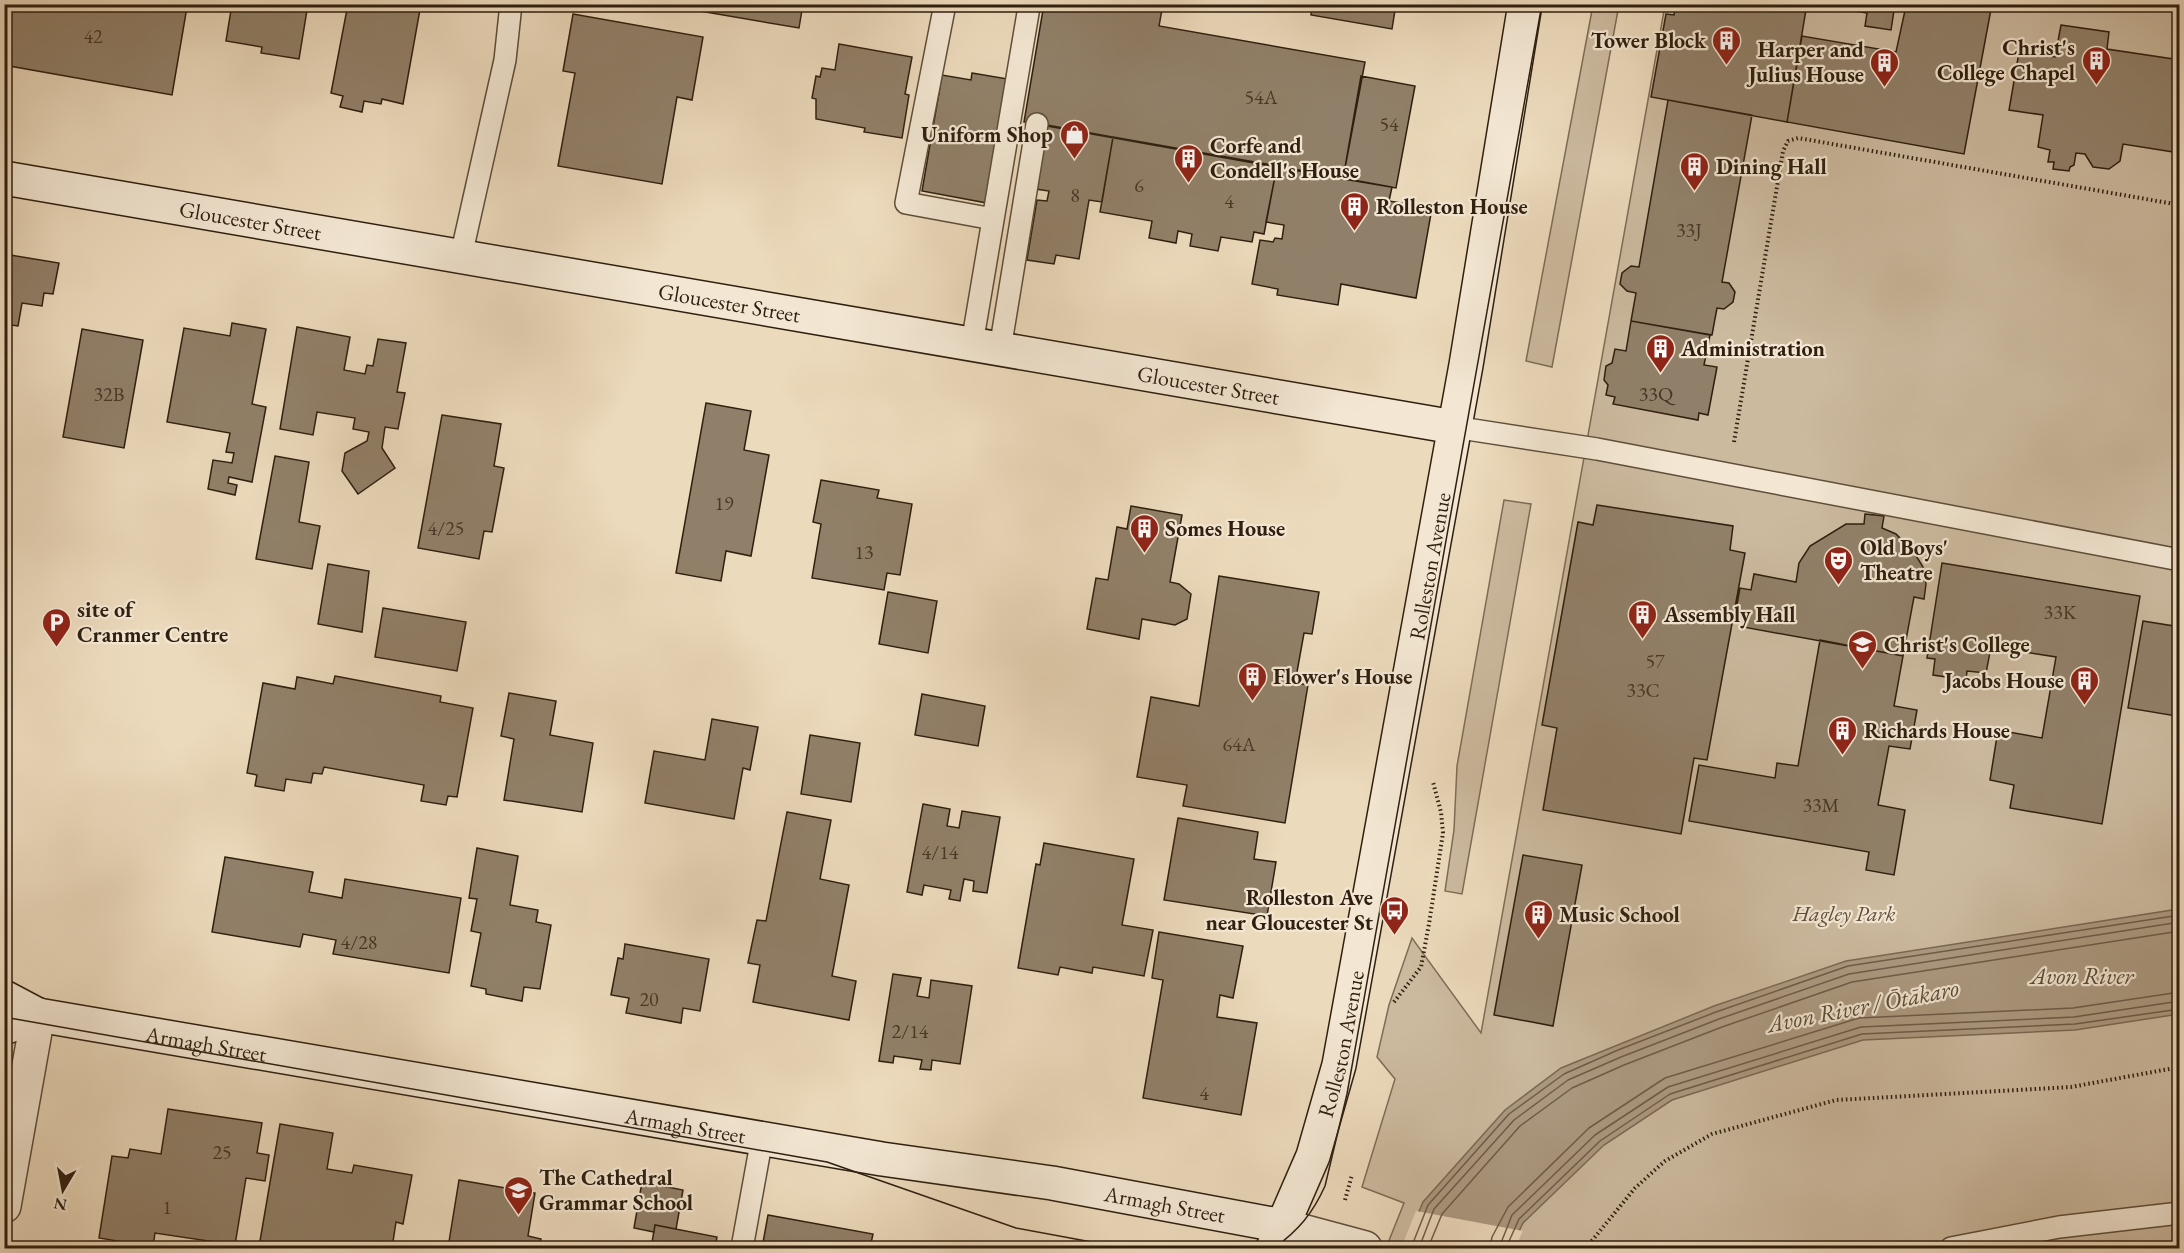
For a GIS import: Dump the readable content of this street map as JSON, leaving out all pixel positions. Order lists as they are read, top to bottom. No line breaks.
{"streets":{"street":["Gloucester Street","Rolleston Avenue","Armagh Street"]},"crossings":[["Gloucester Street","Rolleston Avenue"],["Rolleston Avenue","Armagh Street"]],"water":["Avon River","Avon River / Ōtākaro"],"parks":["Hagley Park"],"places":{"building":["Tower Block","Christ's College Chapel","Harper and Julius House","Corfe and Condell's House","Dining Hall","Rolleston House","Administration","Somes House","Assembly Hall","Flower's House","Jacobs House","Richards House","Music School"],"shop":["Uniform Shop"],"theatre":["Old Boys' Theatre"],"parking":["site of Cranmer Centre"],"school or university":["Christ's College","The Cathedral Grammar School"],"bus stop":["Rolleston Ave near Gloucester St"]},"house_numbers":["42","54A","54","6","8","4","33J","32B","33Q","19","4/25","13","33K","57","33C","64A","33M","4/14","4/28","20","2/14","4","25","1"],"north":"bottom"}
